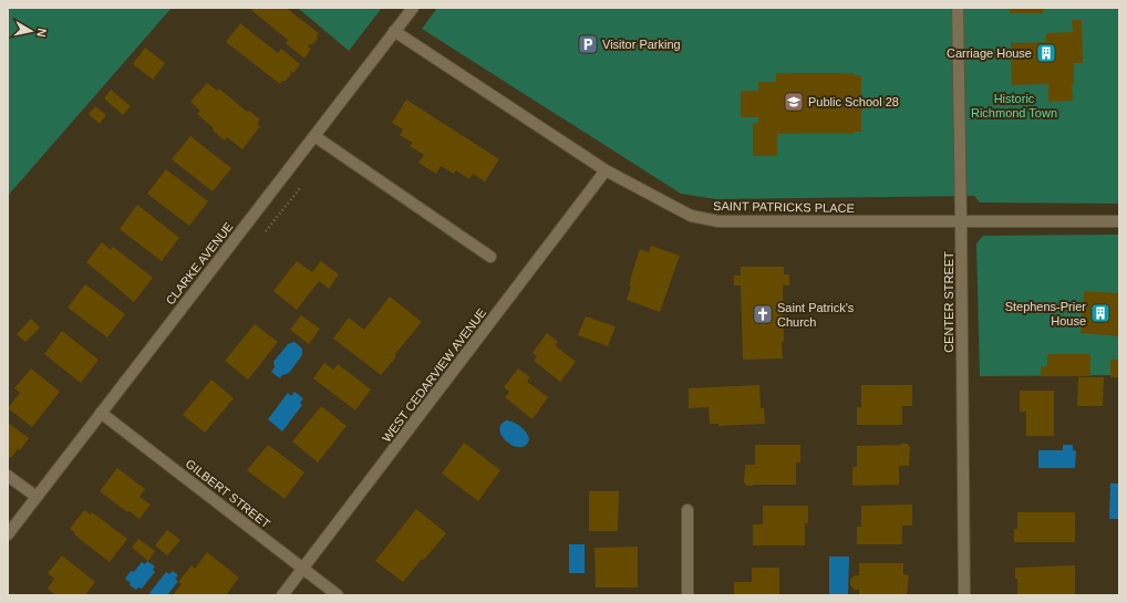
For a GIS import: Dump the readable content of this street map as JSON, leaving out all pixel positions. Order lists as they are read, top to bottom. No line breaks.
{"streets":{"street":["SAINT PATRICKS PLACE","CLARKE AVENUE","CENTER STREET","WEST CEDARVIEW AVENUE","GILBERT STREET"]},"crossings":[["SAINT PATRICKS PLACE","CLARKE AVENUE"],["SAINT PATRICKS PLACE","CENTER STREET"],["SAINT PATRICKS PLACE","WEST CEDARVIEW AVENUE"],["CLARKE AVENUE","GILBERT STREET"],["WEST CEDARVIEW AVENUE","GILBERT STREET"]],"parks":["Historic Richmond Town"],"places":{"parking":["Visitor Parking"],"building":["Carriage House","Stephens-Prier House"],"school or university":["Public School 28"],"church":["Saint Patrick's Church"]},"north":"right"}
